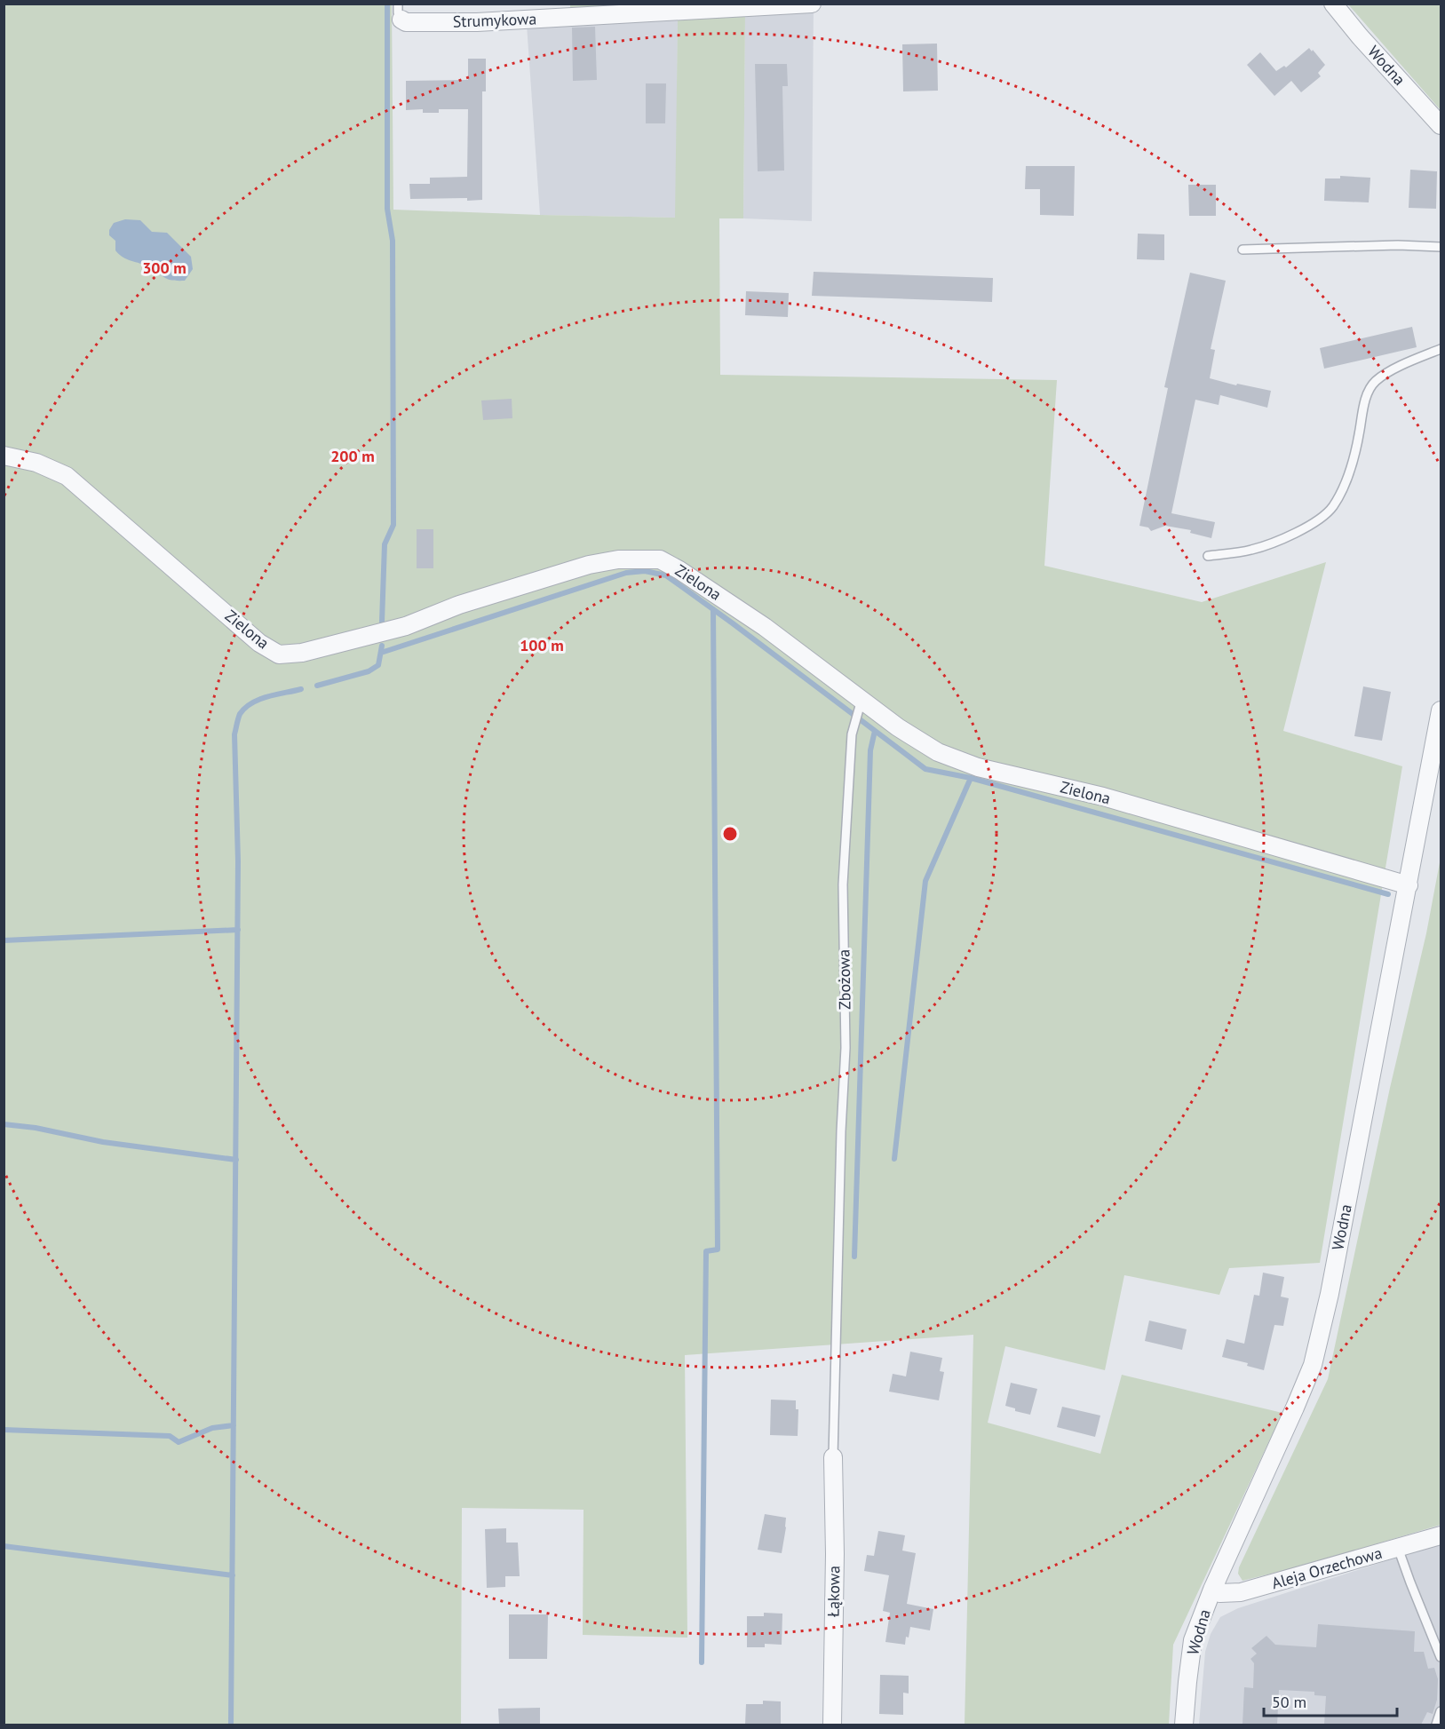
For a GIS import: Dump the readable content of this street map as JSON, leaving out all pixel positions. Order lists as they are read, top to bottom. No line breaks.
{"streets":{"street":["Strumykowa","Wodna","Zielona","Aleja Orzechowa","Łąkowa"],"lane":["Zbożowa"]},"crossings":[["Wodna","Zielona"],["Wodna","Aleja Orzechowa"],["Zielona","Zbożowa"],["Zbożowa","Łąkowa"]],"scale_bar":"50 m","rings":["300 m","200 m","100 m"]}
